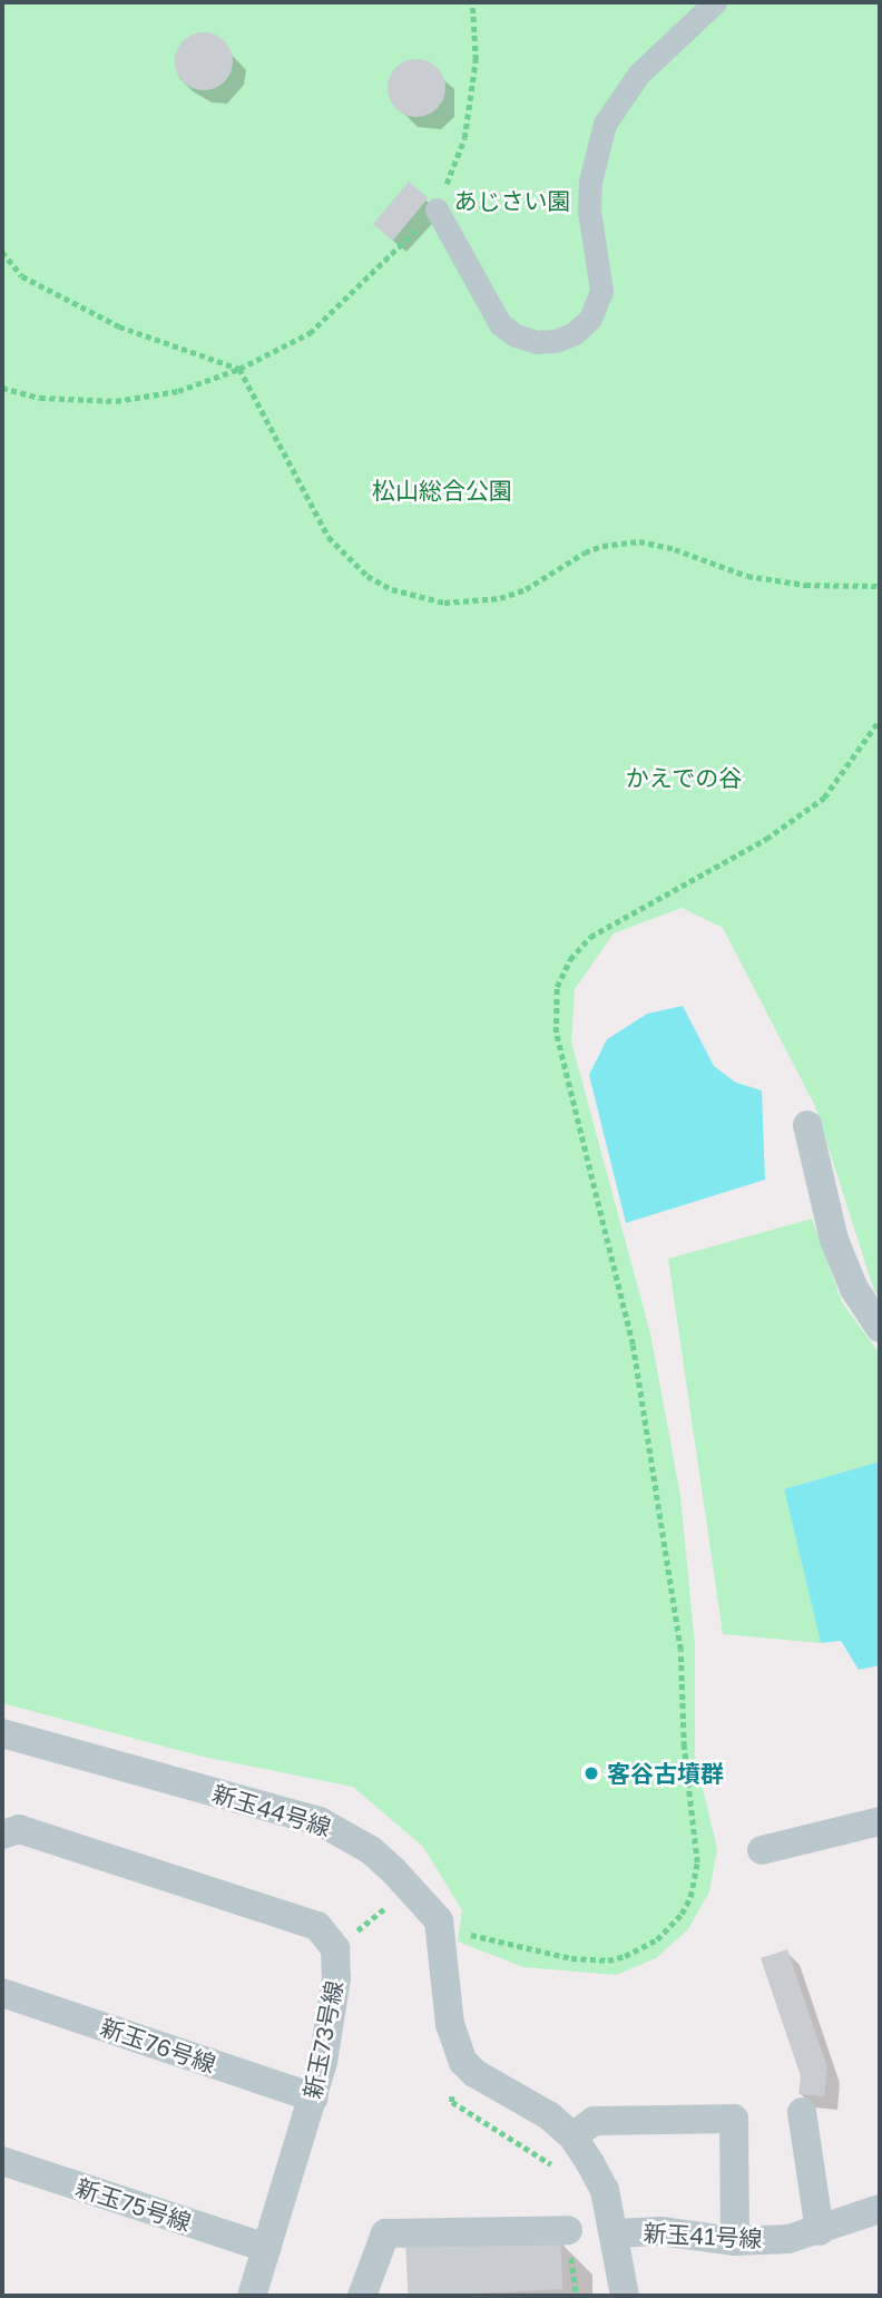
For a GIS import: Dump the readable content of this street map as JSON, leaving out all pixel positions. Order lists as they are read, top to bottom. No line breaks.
{"streets":{"street":["新玉44号線","新玉73号線","新玉76号線","新玉75号線","新玉41号線"]},"crossings":[["新玉73号線","新玉76号線"],["新玉73号線","新玉75号線"]],"parks":["あじさい園","松山総合公園","かえでの谷"],"places":["客谷古墳群"]}
